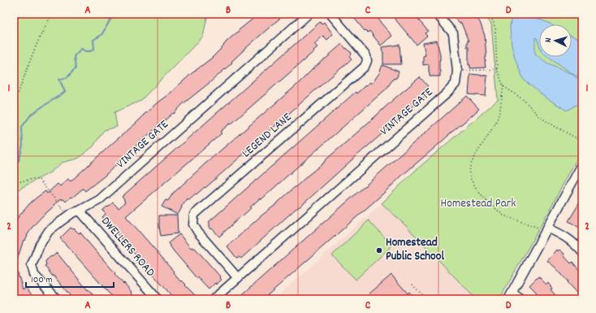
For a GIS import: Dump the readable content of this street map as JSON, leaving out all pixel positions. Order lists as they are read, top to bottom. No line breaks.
{"streets":{"street":["VINTAGE GATE","LEGEND LANE","DWELLERS ROAD"]},"crossings":[["VINTAGE GATE","LEGEND LANE"],["VINTAGE GATE","DWELLERS ROAD"]],"parks":["Homestead Park"],"places":["Homestead Public School"],"scale_bar":"100 m","north":"left","grid":{"columns":["A","B","C","D"],"rows":["1","2"]}}
